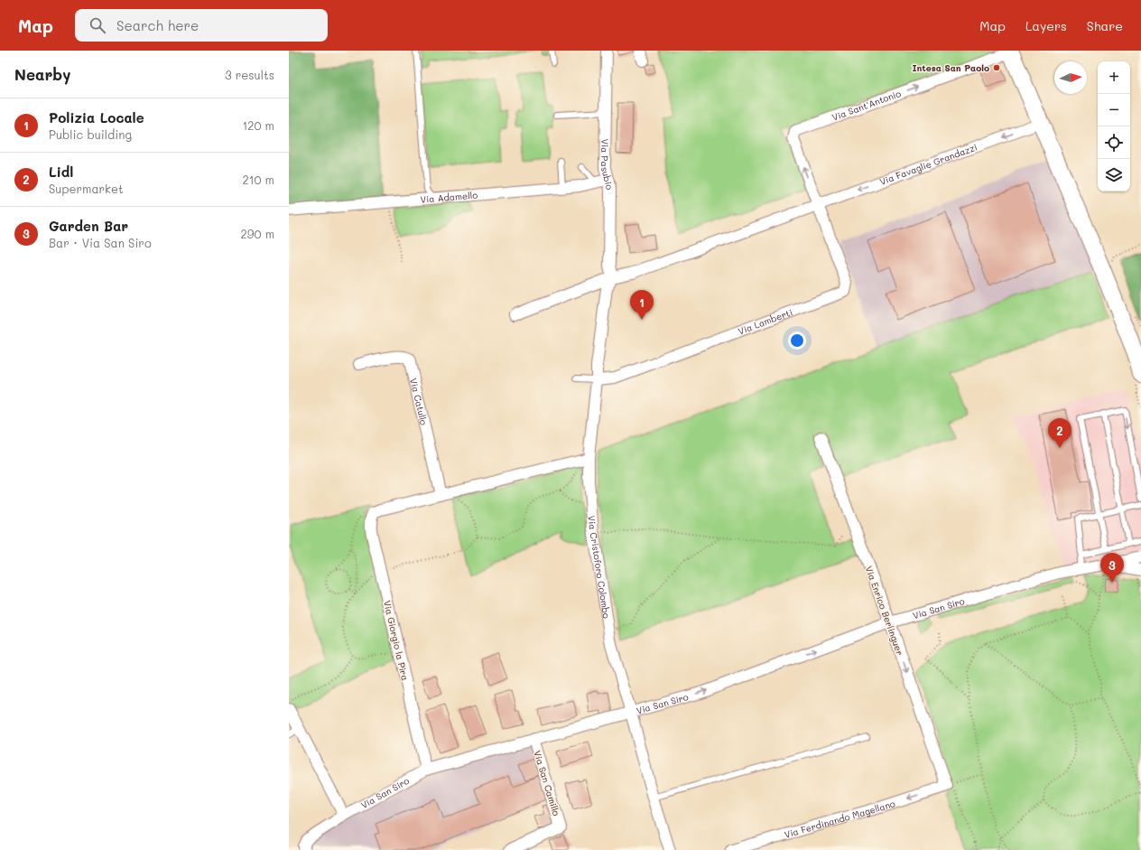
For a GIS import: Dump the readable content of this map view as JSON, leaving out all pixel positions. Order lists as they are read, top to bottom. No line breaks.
{"streets":{"street":["Via Sant'Antonio","Via Pasubio","Via Favaglie Grandazzi","Via Adamello","Via Lamberti","Via Catullo","Via Cristoforo Colombo","Via San Siro","Via Enrico Berlinguer","Via Giorgio la Pira","Via San Camillo","Via Ferdinando Magellano"]},"crossings":[["Via Sant'Antonio","Via Favaglie Grandazzi"],["Via Sant'Antonio","Via Lamberti"],["Via Pasubio","Via Favaglie Grandazzi"],["Via Pasubio","Via Adamello"],["Via Pasubio","Via Cristoforo Colombo"],["Via Favaglie Grandazzi","Via Lamberti"],["Via Favaglie Grandazzi","Via Cristoforo Colombo"],["Via Lamberti","Via Cristoforo Colombo"],["Via Cristoforo Colombo","Via San Siro"],["Via San Siro","Via Enrico Berlinguer"],["Via San Siro","Via Giorgio la Pira"],["Via San Siro","Via San Camillo"],["Via Enrico Berlinguer","Via Ferdinando Magellano"]],"one_way":["Via Sant'Antonio","Via Favaglie Grandazzi","Via Enrico Berlinguer","Via Ferdinando Magellano"],"places":["Intesa San Paolo"],"north":"right","page":{"header":"Map","search":"Search here","nav":["Map","Layers","Share"],"heading":["Nearby","3 results"],"map_buttons":["+","−"],"list":[{"mark":"1","name":"Polizia Locale","note":"Public building","value":"120 m"},{"mark":"2","name":"Lidl","note":"Supermarket","value":"210 m"},{"mark":"3","name":"Garden Bar","note":"Bar · Via San Siro","value":"290 m"}],"pins":["1","2","3"]}}
